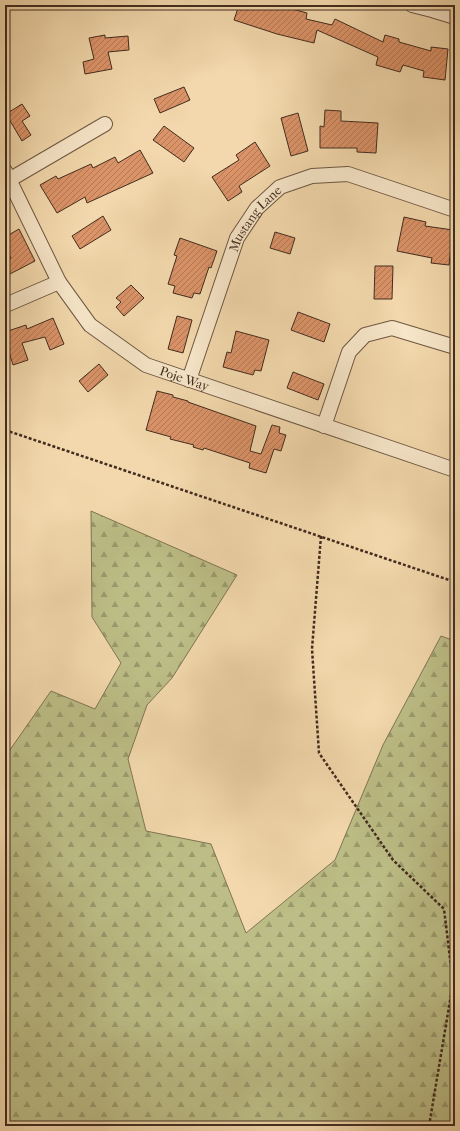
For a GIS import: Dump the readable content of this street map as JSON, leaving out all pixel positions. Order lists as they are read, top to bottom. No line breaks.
{"streets":{"street":["Mustang Lane","Poje Way"]},"crossings":[["Mustang Lane","Poje Way"]]}
